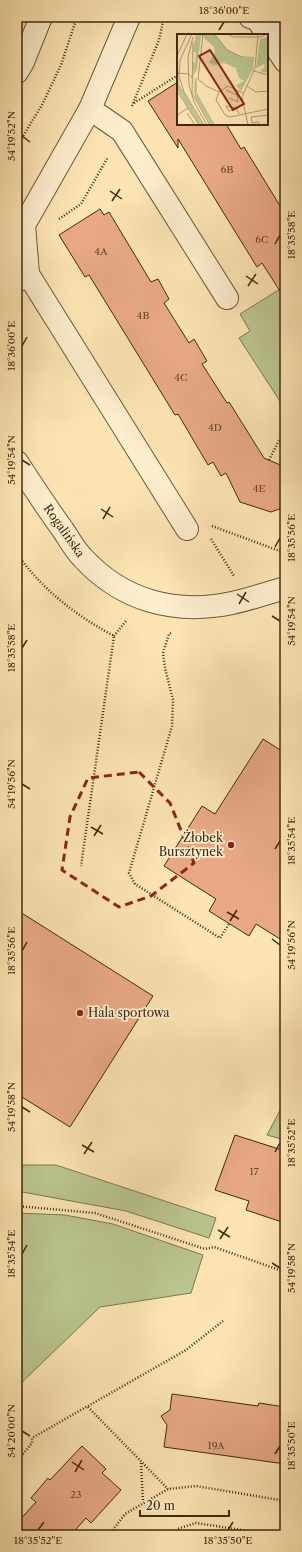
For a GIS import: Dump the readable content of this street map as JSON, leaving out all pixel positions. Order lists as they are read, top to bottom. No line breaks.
{"streets":{"street":["Rogalińska"]},"places":["Żłobek Bursztynek","Hala sportowa"],"house_numbers":["6B","6C","4A","4B","4C","4D","4E","17","19A","23"],"scale_bar":"20 m","coordinates":["18°36'00\"E","54°19'52\"N","18°35'58\"E","54°19'54\"N","18°35'56\"E","54°19'56\"N","18°35'54\"E","54°19'58\"N","18°35'52\"E","54°20'00\"N","18°35'50\"E"]}
